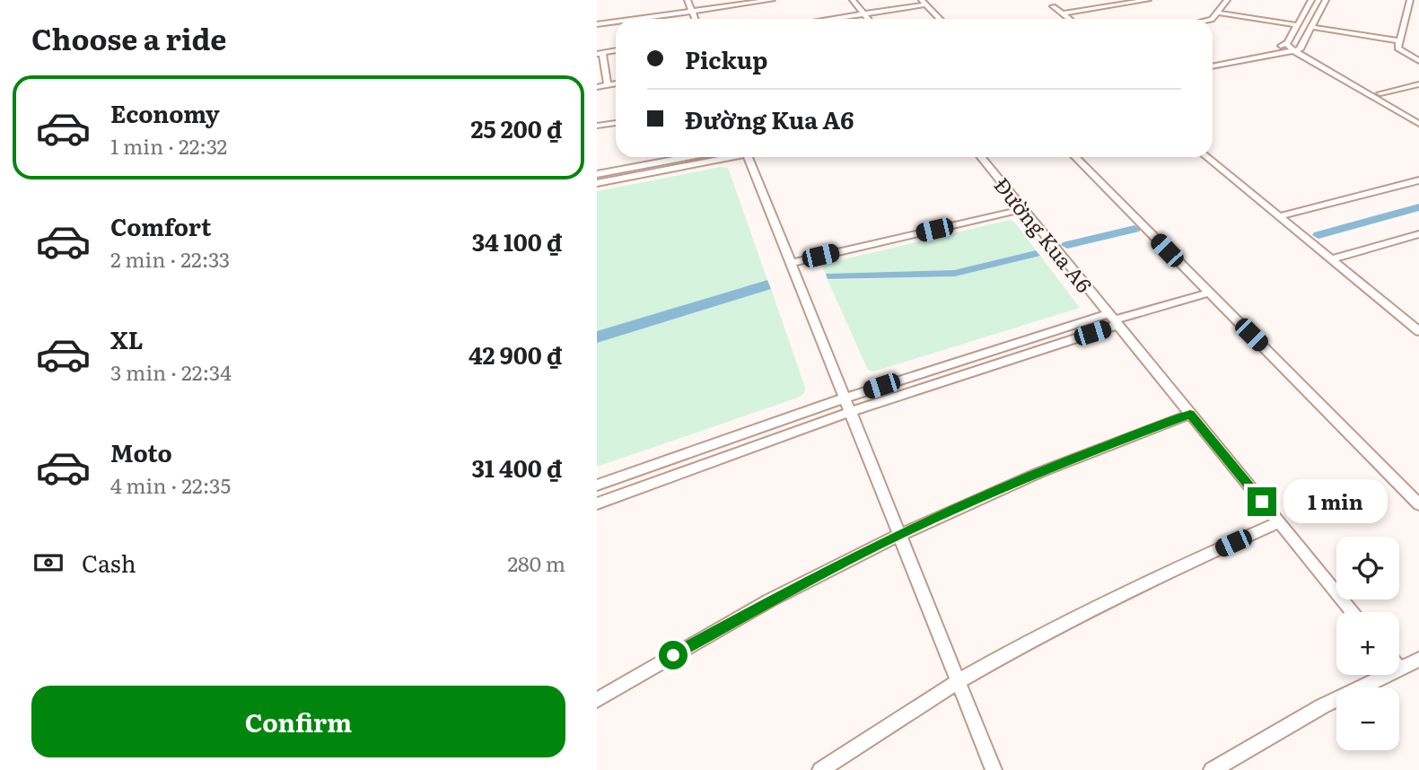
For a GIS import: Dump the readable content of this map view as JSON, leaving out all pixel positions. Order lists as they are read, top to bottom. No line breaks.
{"streets":{"street":["Đường Kua A6"]},"page":{"heading":"Choose a ride","banner":["Pickup","Đường Kua A6"],"list":[{"name":"Economy","note":"1 min · 22:32","value":"25 200 ₫"},{"name":"Comfort","note":"2 min · 22:33","value":"34 100 ₫"},{"name":"XL","note":"3 min · 22:34","value":"42 900 ₫"},{"name":"Moto","note":"4 min · 22:35","value":"31 400 ₫"}],"bubble":"1 min","pay":["Cash","280 m"],"map_buttons":["+","−"],"buttons":"Confirm"}}
